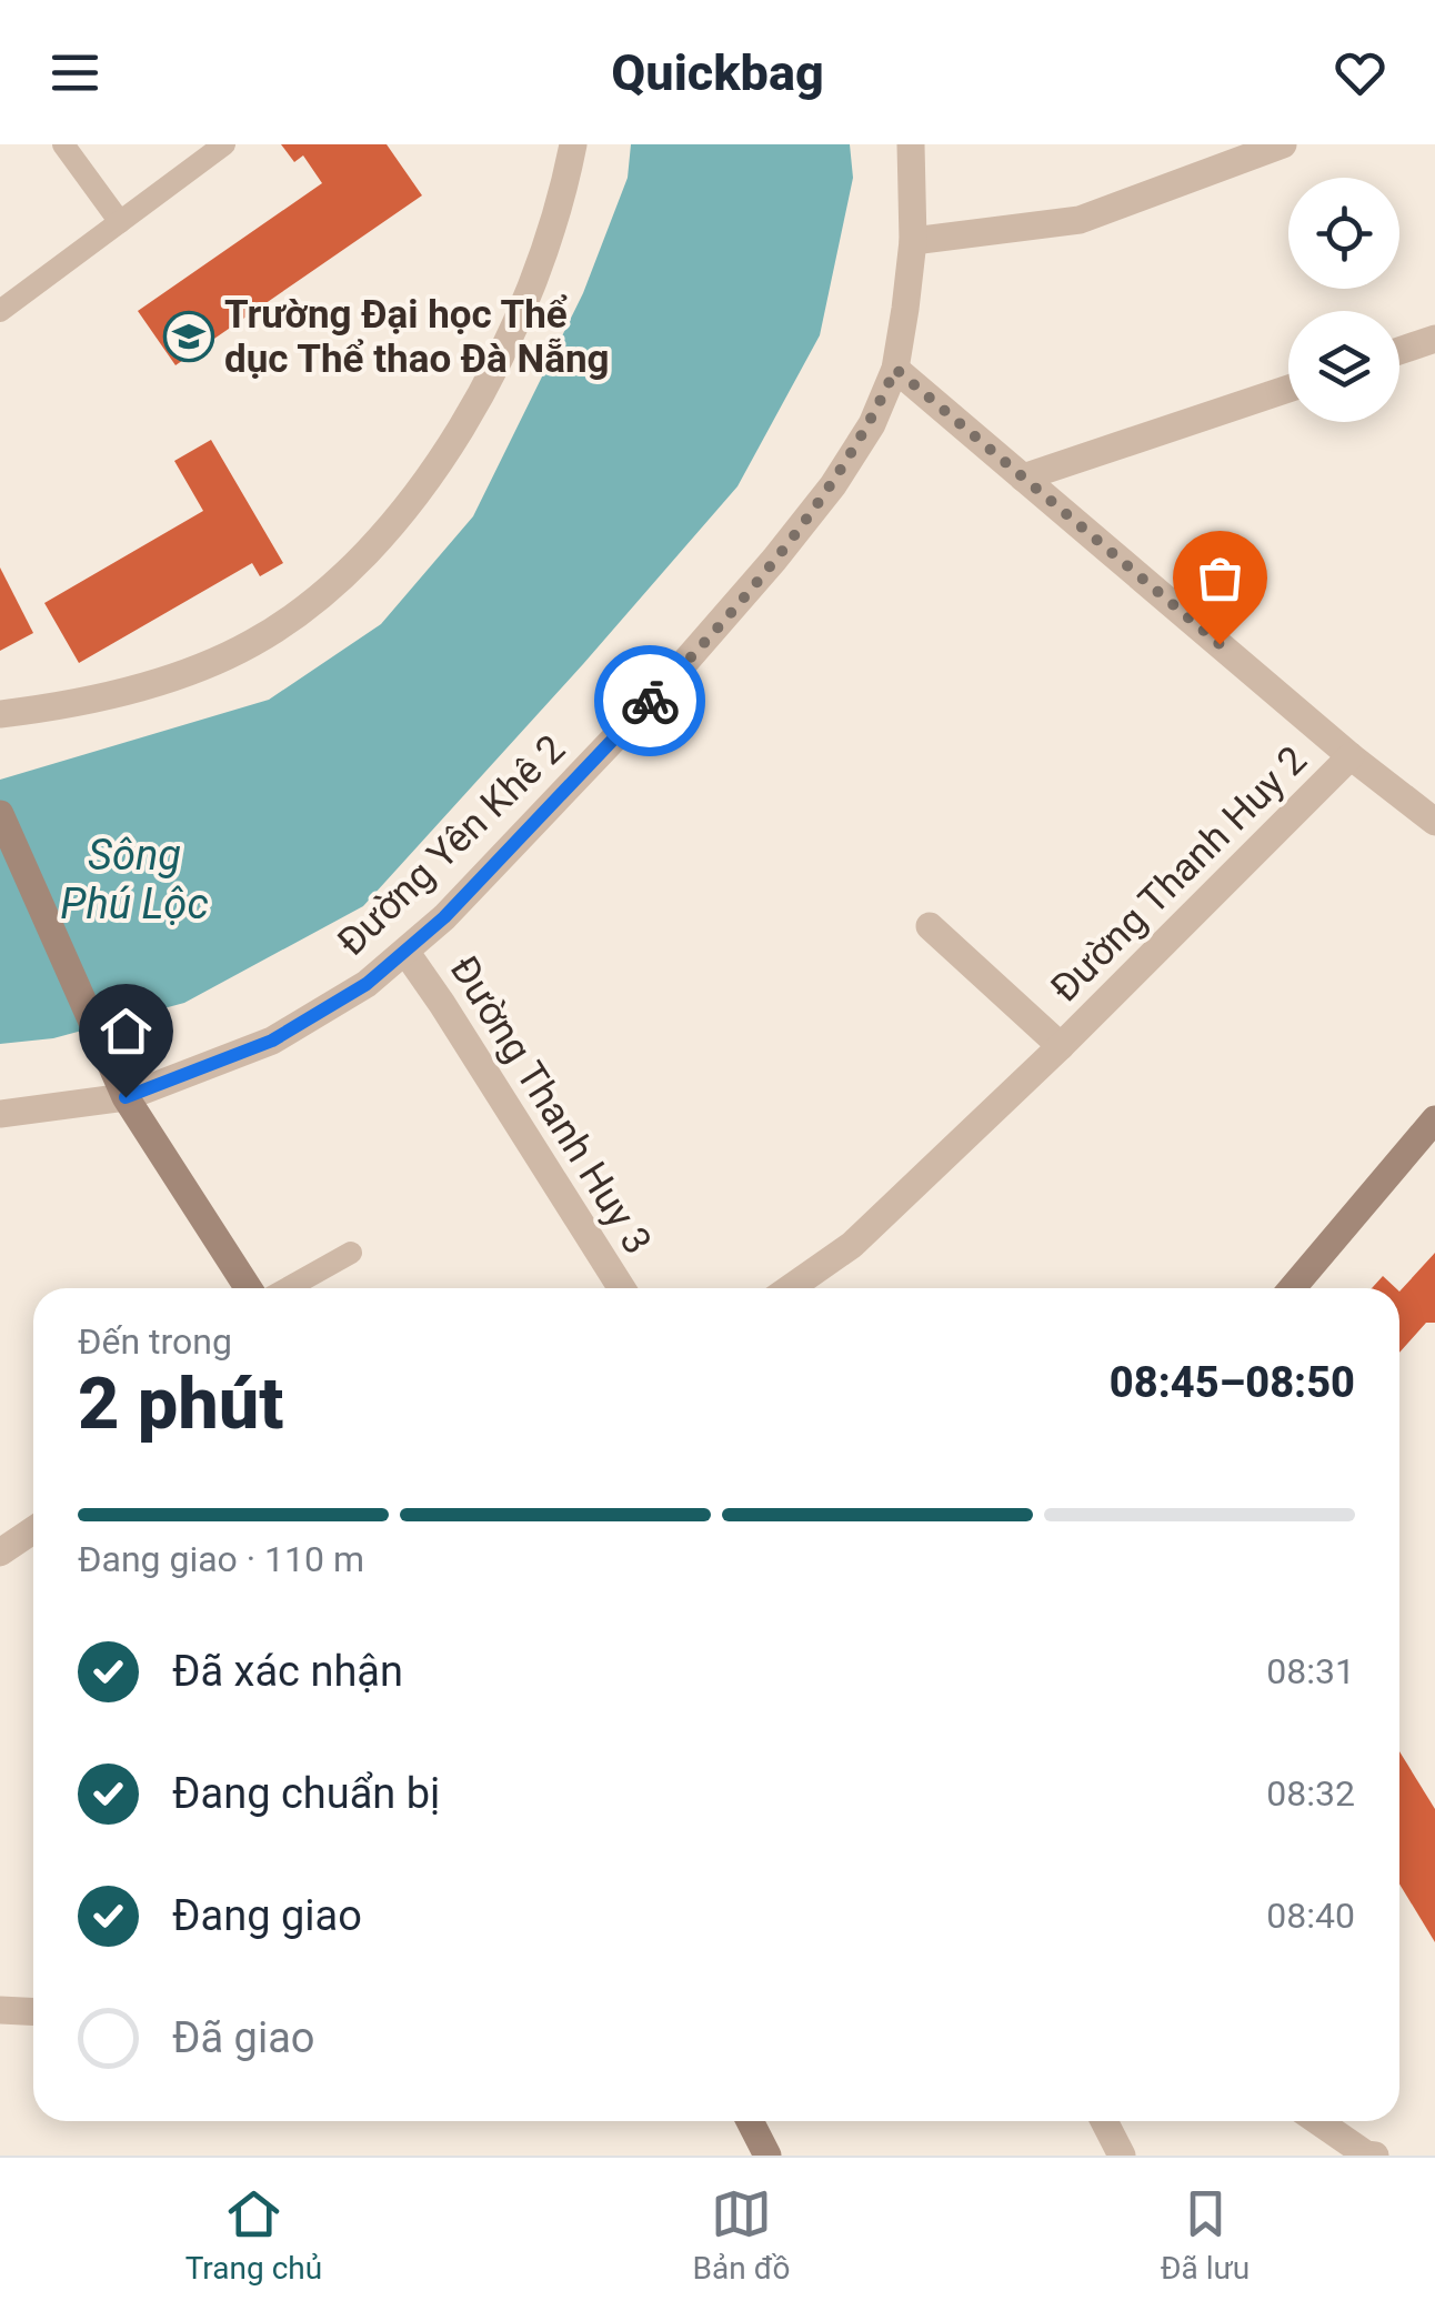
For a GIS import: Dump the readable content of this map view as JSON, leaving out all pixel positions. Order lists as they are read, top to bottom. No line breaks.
{"streets":{"street":["Đường Yên Khê 2","Đường Thanh Huy 2","Đường Thanh Huy 3"]},"crossings":[["Đường Yên Khê 2","Đường Thanh Huy 3"]],"water":["Sông Phú Lộc"],"places":{"school or university":["Trường Đại học Thể dục Thể thao Đà Nẵng"]},"page":{"header":"Quickbag","heading":["2 phút","Đến trong","08:45–08:50"],"bar":"Đang giao · 110 m","list":[["Đã xác nhận","08:31"],["Đang chuẩn bị","08:32"],["Đang giao","08:40"],"Đã giao"],"tabs":["Trang chủ","Bản đồ","Đã lưu"]}}
